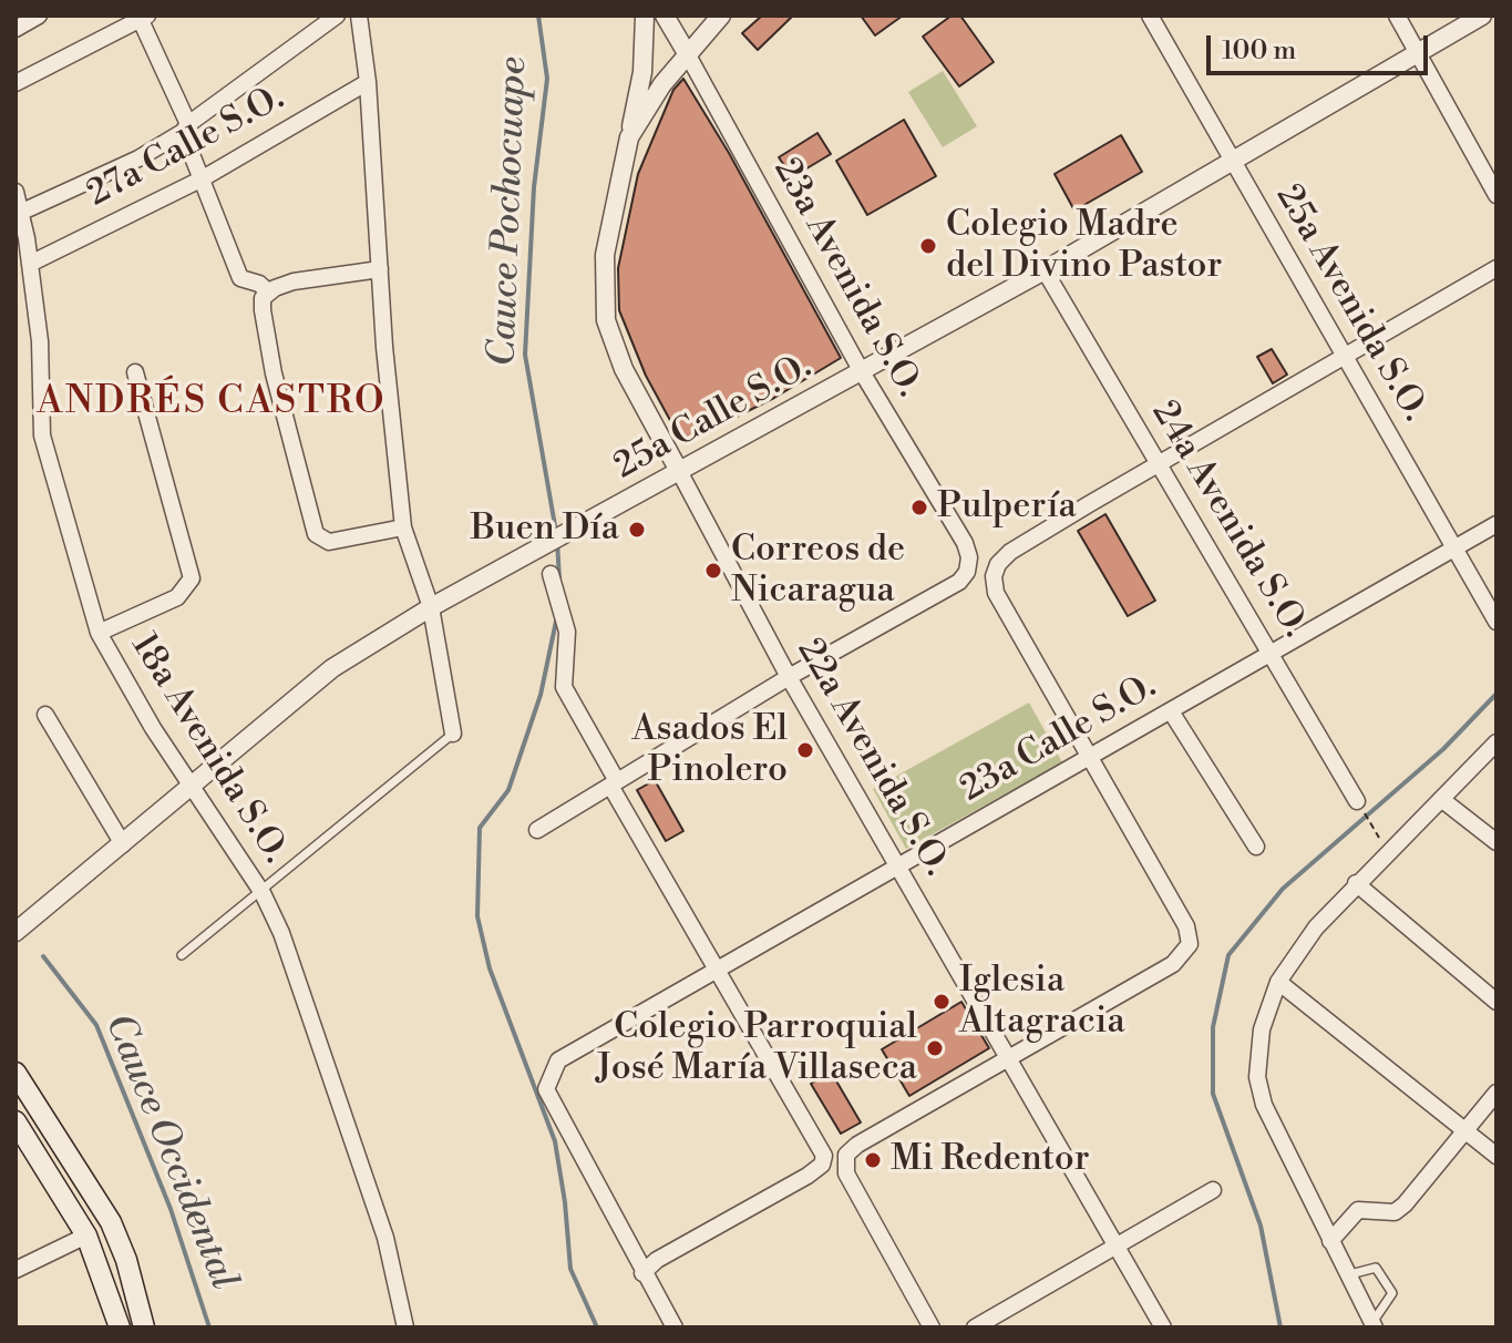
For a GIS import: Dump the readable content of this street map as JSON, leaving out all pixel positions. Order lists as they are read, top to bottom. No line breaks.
{"streets":{"street":["27a Calle S.O.","23a Avenida S.O.","25a Avenida S.O.","25a Calle S.O.","24a Avenida S.O.","23a Calle S.O.","18a Avenida S.O.","22a Avenida S.O."]},"crossings":[["27a Calle S.O.","18a Avenida S.O."],["23a Avenida S.O.","25a Calle S.O."],["23a Avenida S.O.","22a Avenida S.O."],["25a Avenida S.O.","25a Calle S.O."],["25a Avenida S.O.","23a Calle S.O."],["25a Calle S.O.","24a Avenida S.O."],["25a Calle S.O.","18a Avenida S.O."],["25a Calle S.O.","22a Avenida S.O."],["24a Avenida S.O.","23a Calle S.O."],["23a Calle S.O.","22a Avenida S.O."]],"districts":["ANDRÉS CASTRO"],"water":["Cauce Pochocuape","Cauce Occidental"],"places":["Colegio Madre del Divino Pastor","Pulpería","Buen Día","Correos de Nicaragua","Asados El Pinolero","Iglesia Altagracia","Colegio Parroquial José María Villaseca","Mi Redentor"],"scale_bar":"100 m"}
